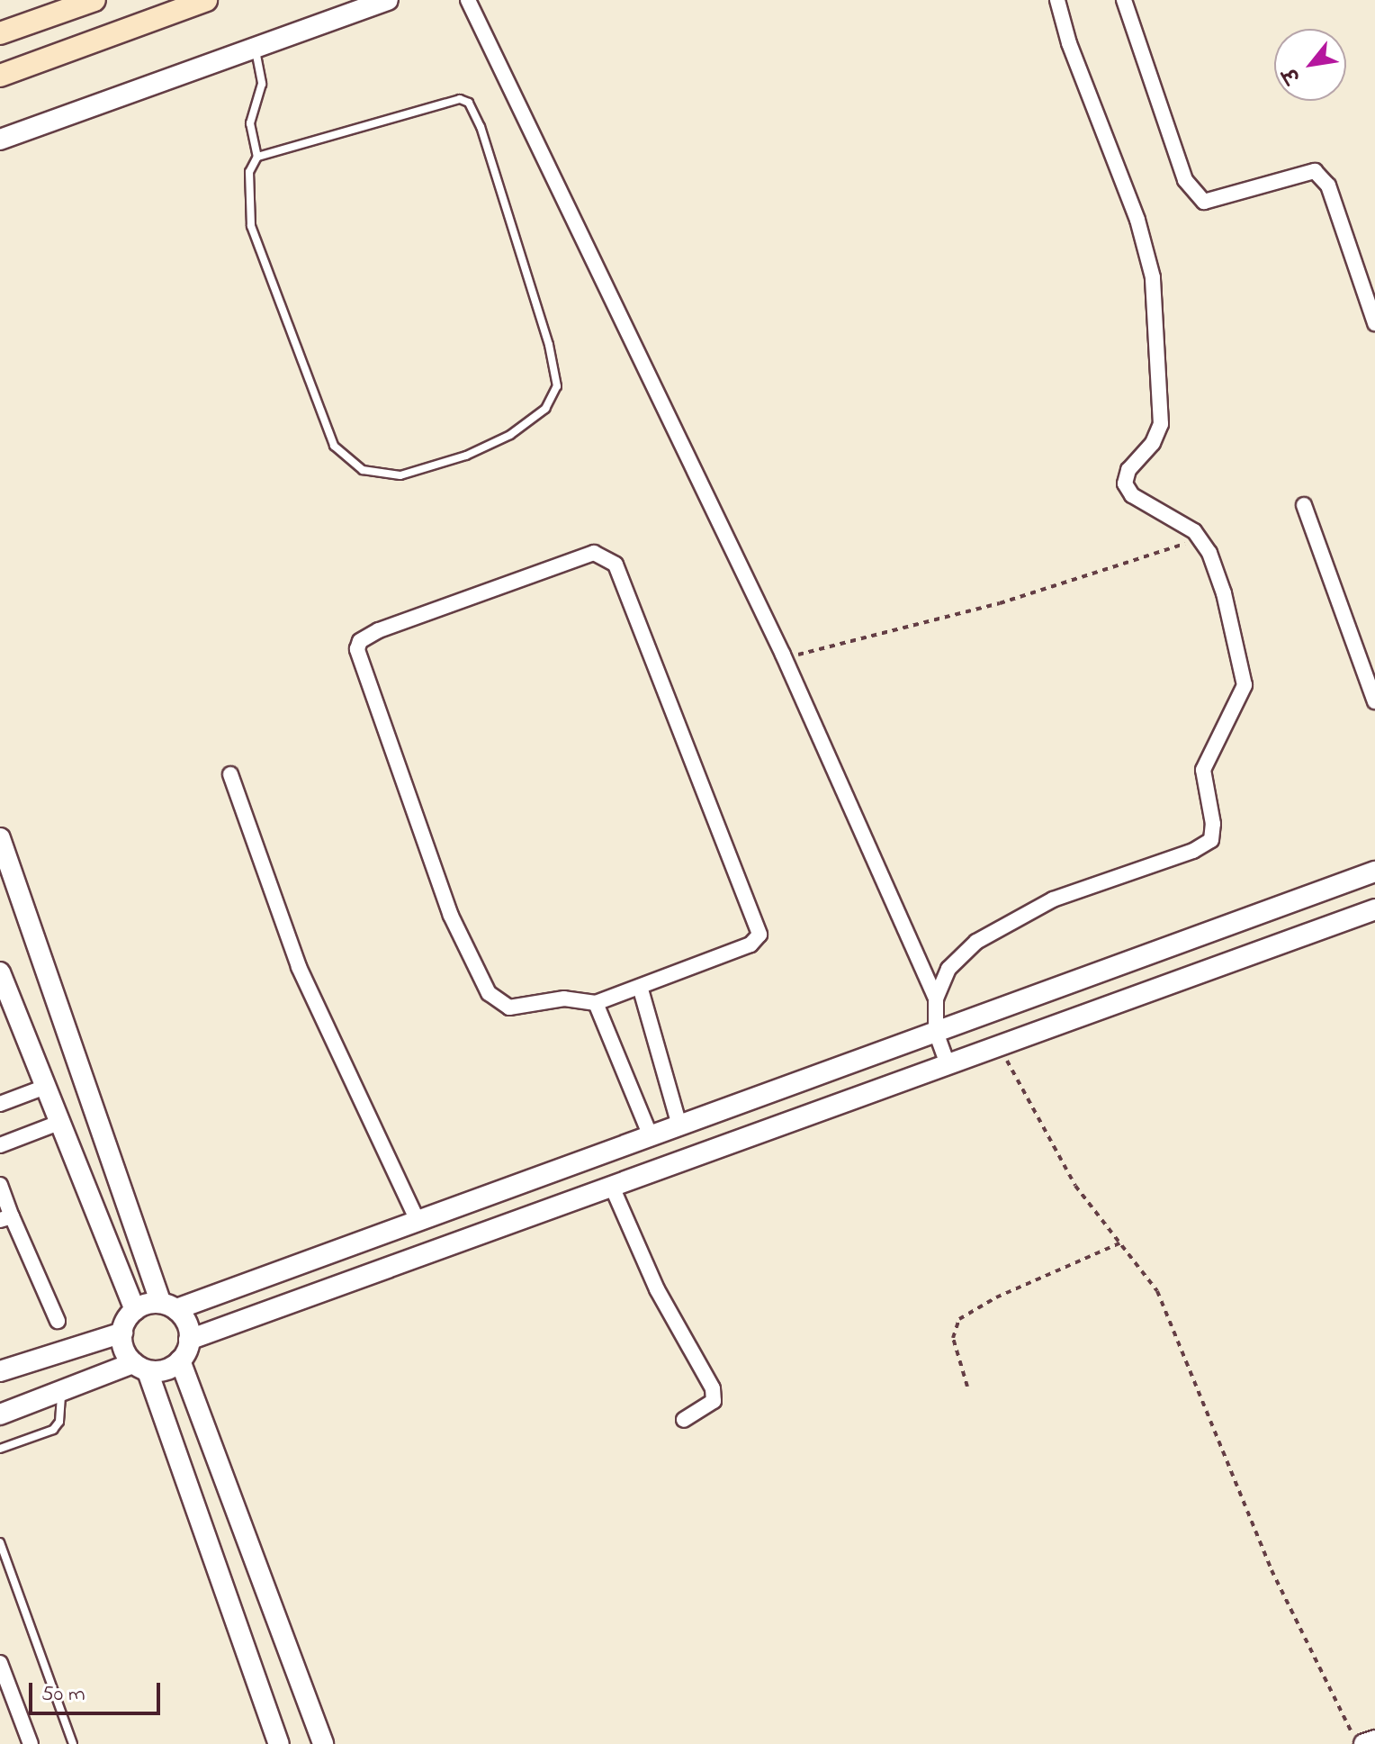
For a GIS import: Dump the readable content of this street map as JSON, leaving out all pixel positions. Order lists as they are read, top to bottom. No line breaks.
{"scale_bar":"50 m","north":"bottom left"}
